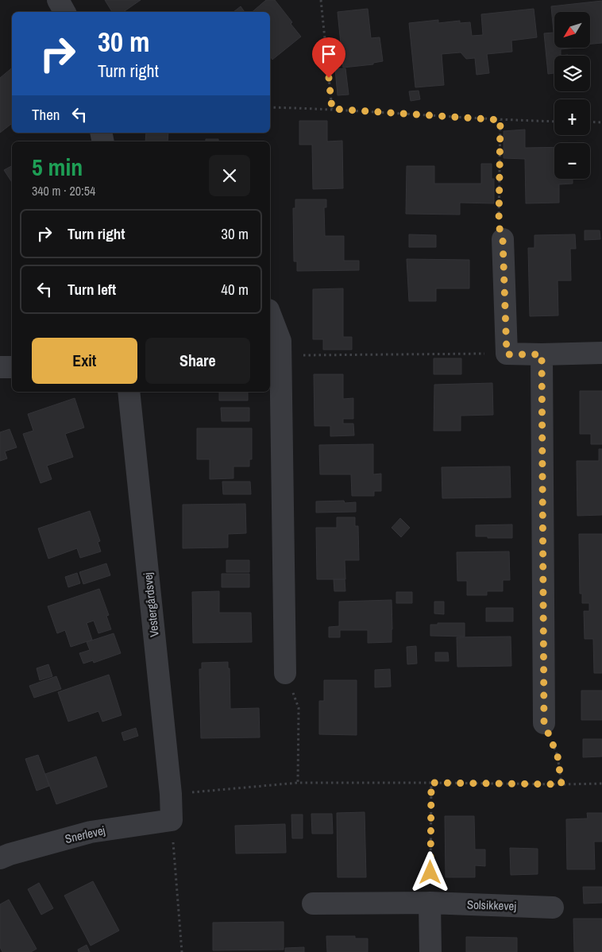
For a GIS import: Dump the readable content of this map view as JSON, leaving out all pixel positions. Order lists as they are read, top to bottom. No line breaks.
{"streets":{"street":["Vestergårdsvej","Snerlevej","Solsikkevej"]},"crossings":[["Vestergårdsvej","Snerlevej"]],"north":"bottom left","page":{"map_buttons":["+","−"],"turn":["30 m","Turn right"],"then":"Then","heading":["5 min","340 m · 20:54"],"list":[{"name":"Turn right","value":"30 m"},{"name":"Turn left","value":"40 m"}],"buttons":["Exit","Share"]}}
